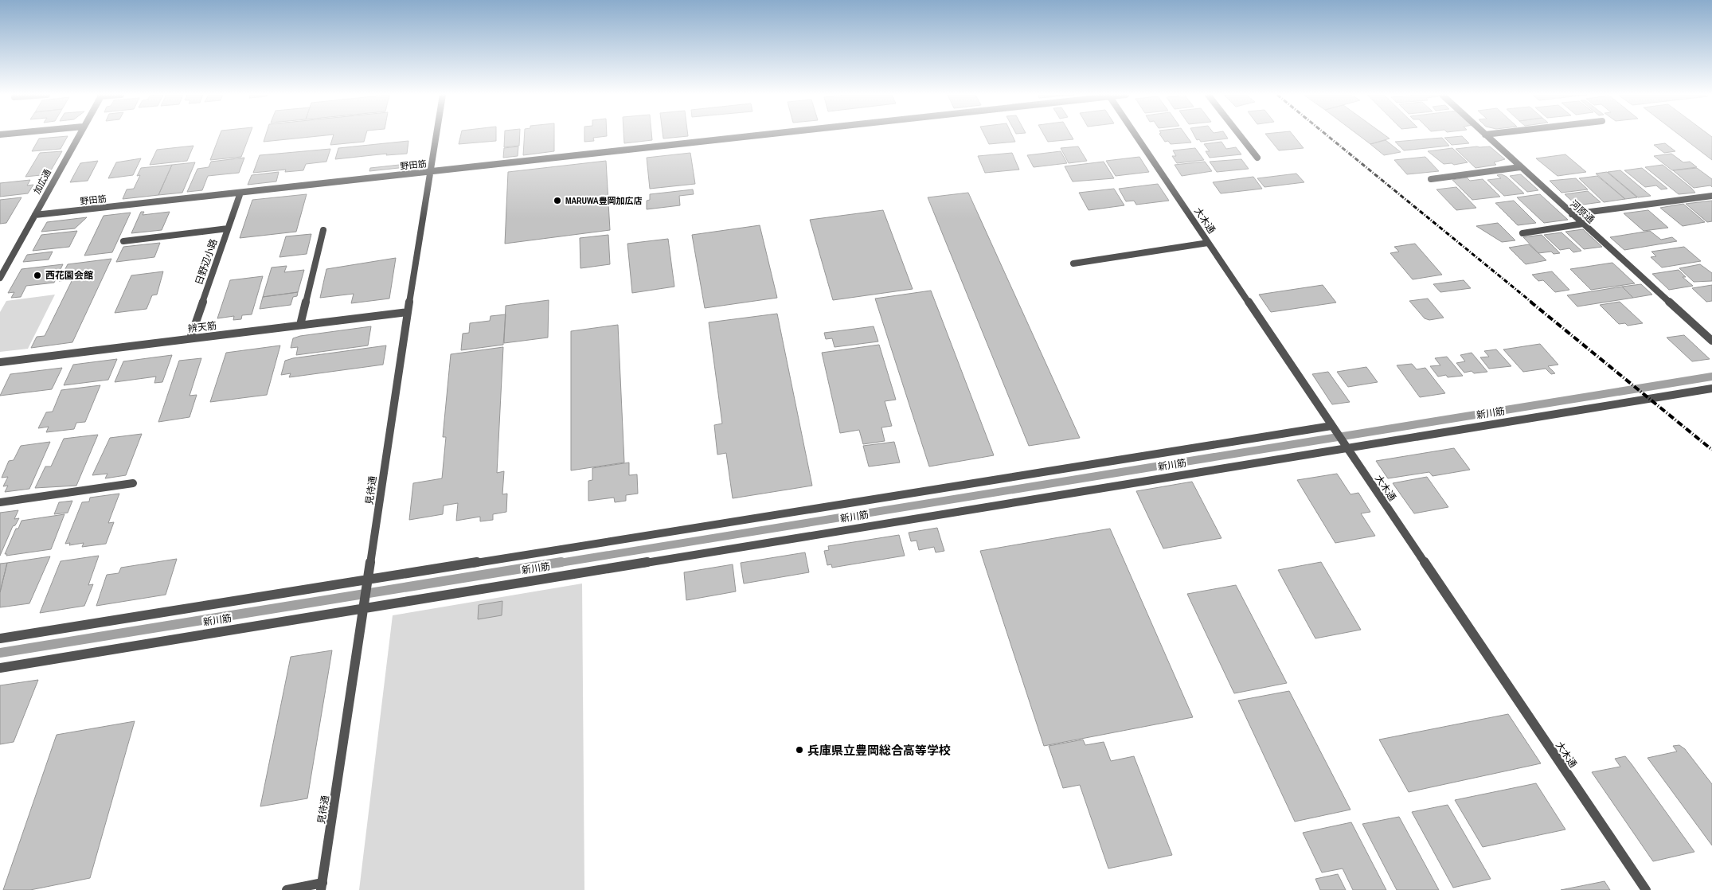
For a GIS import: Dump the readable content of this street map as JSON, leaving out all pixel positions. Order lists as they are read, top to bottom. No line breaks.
{"streets":{"street":["野田筋","加広通","河原通","大木通","日野辺小路","辨天筋","新川筋","見待通"]},"crossings":[["野田筋","加広通"],["野田筋","日野辺小路"],["野田筋","見待通"],["大木通","新川筋"],["日野辺小路","辨天筋"],["辨天筋","見待通"],["新川筋","見待通"]],"places":["MARUWA豊岡加広店","西花園会館","兵庫県立豊岡総合高等学校"]}
